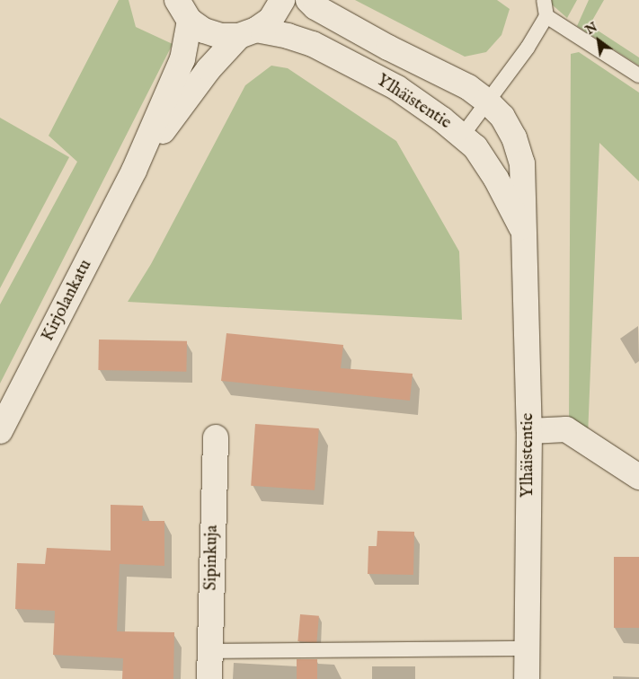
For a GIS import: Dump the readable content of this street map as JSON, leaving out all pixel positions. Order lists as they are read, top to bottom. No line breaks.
{"streets":{"street":["Ylhäistentie","Kirjolankatu","Sipinkuja"]},"crossings":[["Ylhäistentie","Kirjolankatu"]],"north":"top left"}
